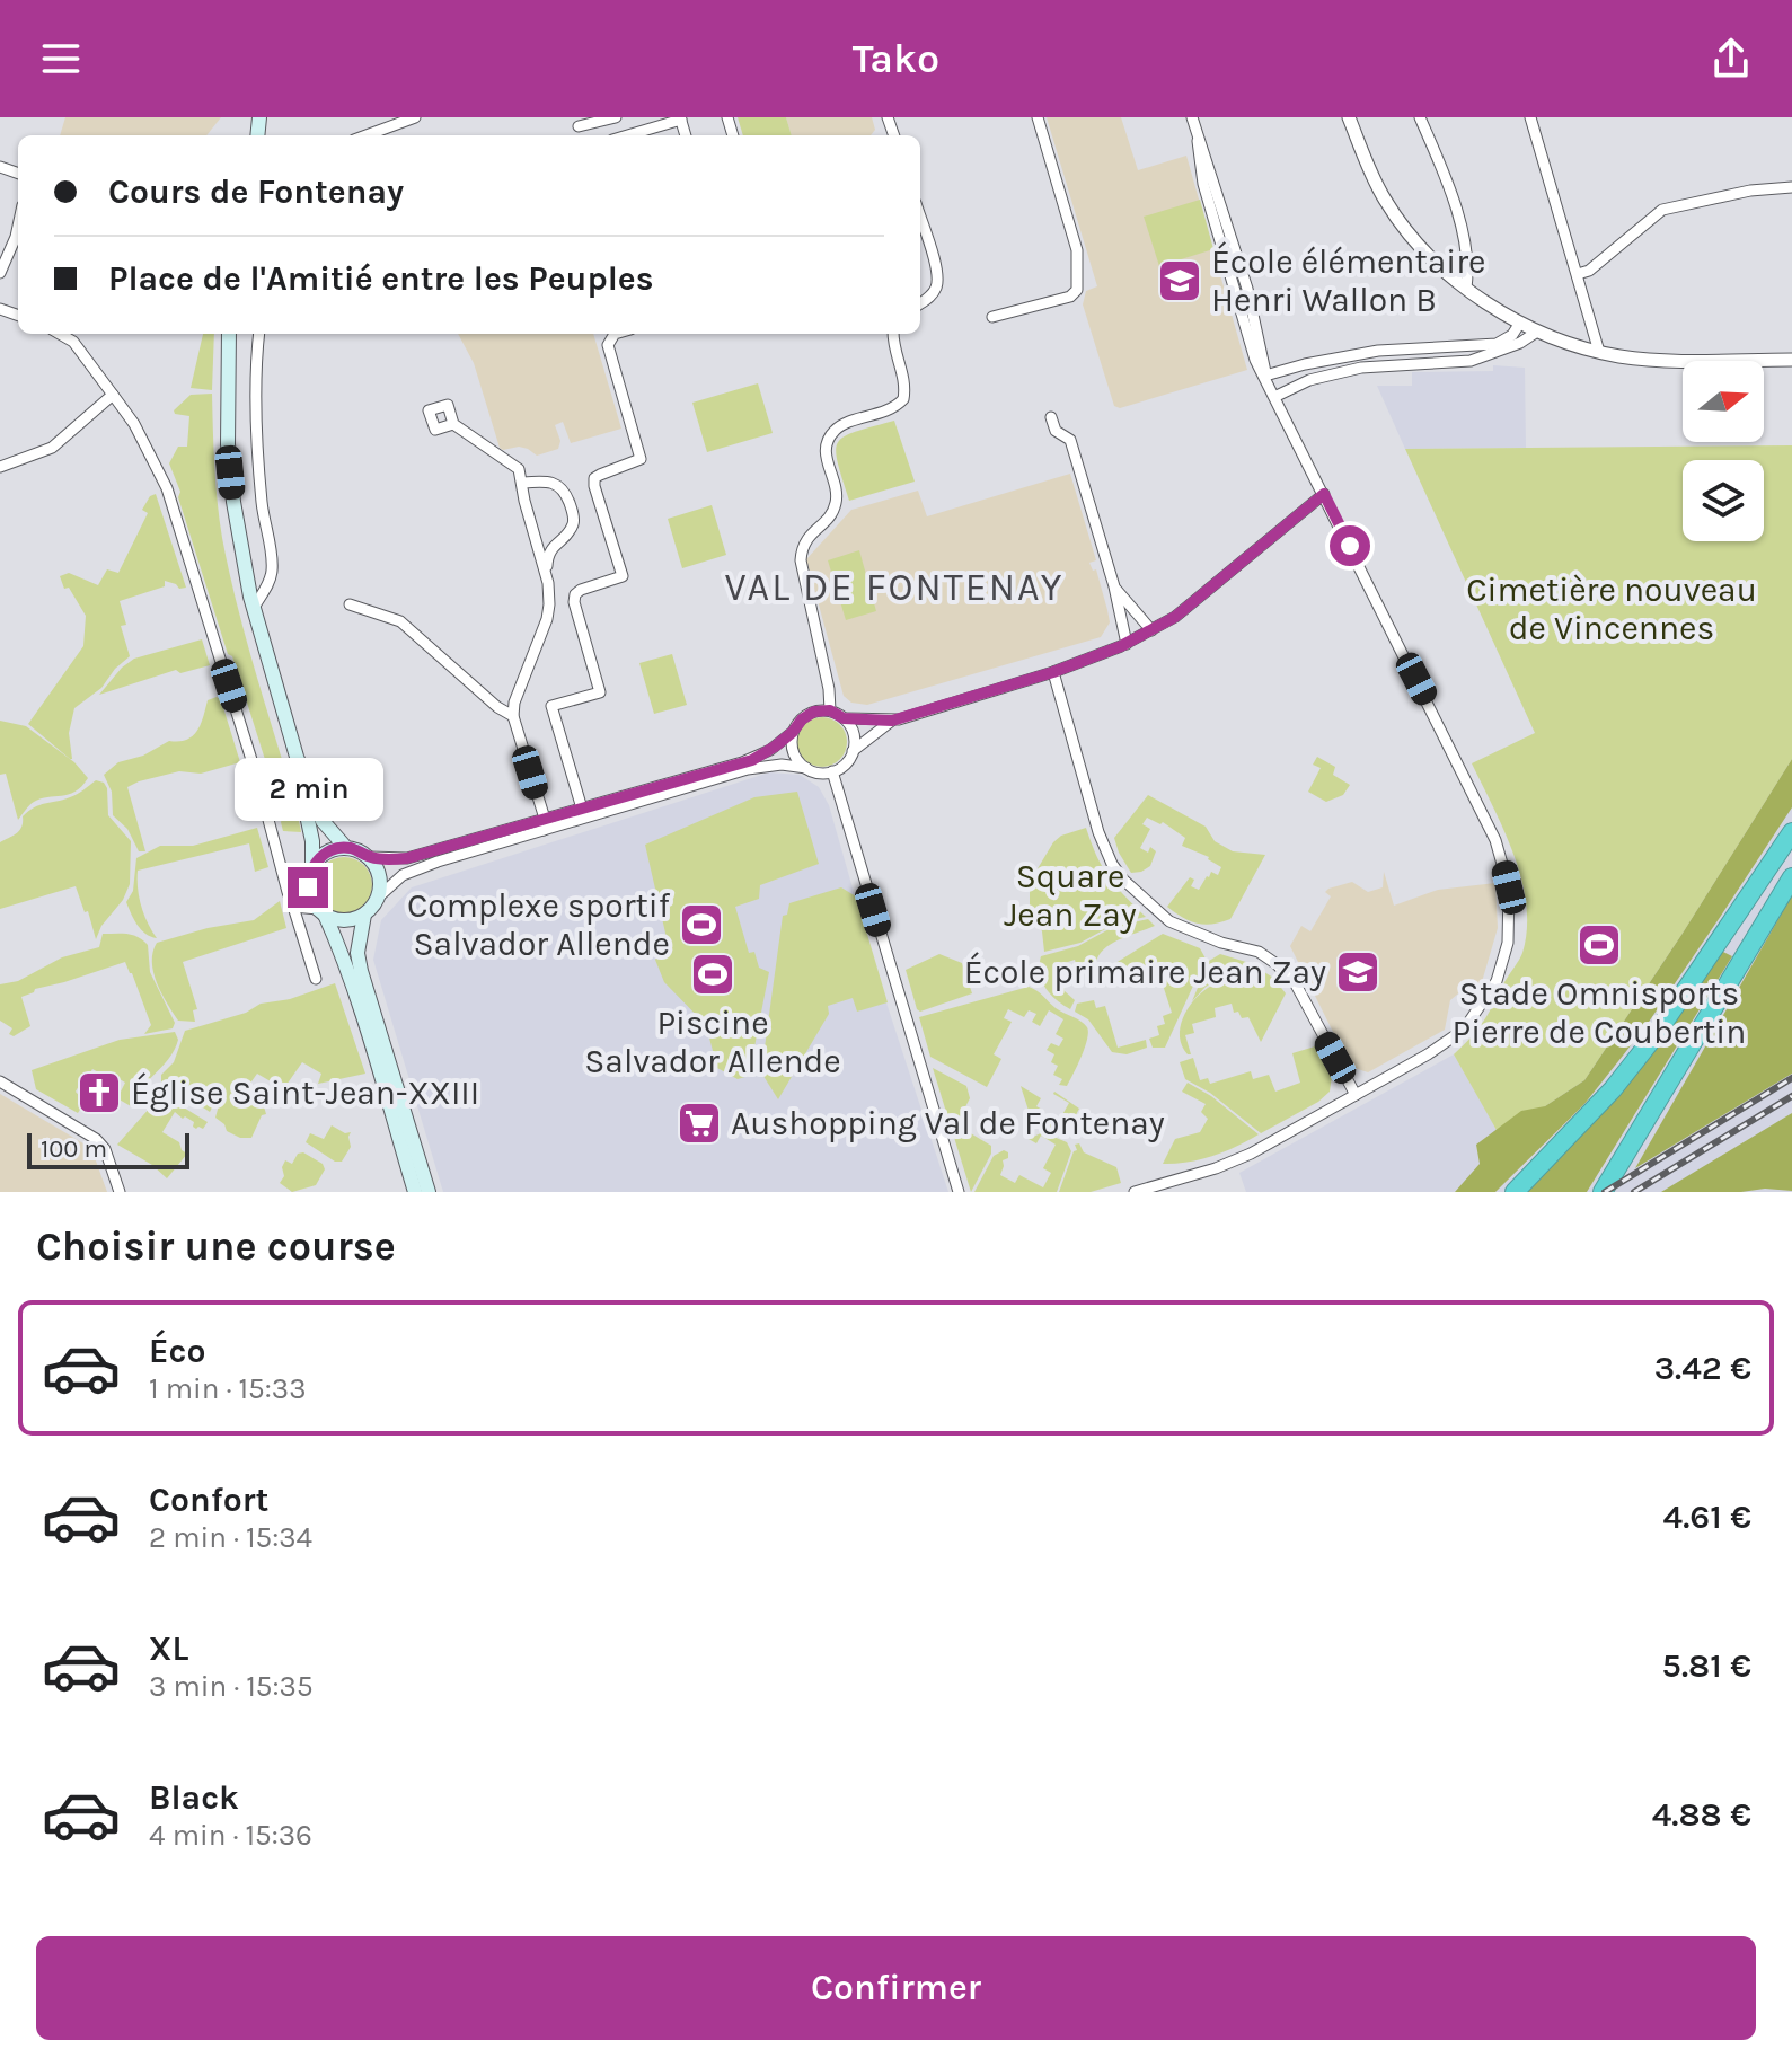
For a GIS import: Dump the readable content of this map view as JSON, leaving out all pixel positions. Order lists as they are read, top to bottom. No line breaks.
{"districts":["VAL DE FONTENAY"],"parks":["Cimetière nouveau de Vincennes","Square Jean Zay"],"places":{"school or university":["École élémentaire Henri Wallon B","École primaire Jean Zay"],"sports":["Complexe sportif Salvador Allende","Stade Omnisports Pierre de Coubertin","Piscine Salvador Allende"],"church":["Église Saint-Jean-XXIII"],"supermarket":["Aushopping Val de Fontenay"]},"scale_bar":"100 m","north":"right","page":{"header":"Tako","banner":["Cours de Fontenay","Place de l'Amitié entre les Peuples"],"bubble":"2 min","scale":"100 m","heading":"Choisir une course","list":[{"name":"Éco","note":"1 min · 15:33","value":"3.42 €"},{"name":"Confort","note":"2 min · 15:34","value":"4.61 €"},{"name":"XL","note":"3 min · 15:35","value":"5.81 €"},{"name":"Black","note":"4 min · 15:36","value":"4.88 €"}],"buttons":"Confirmer"}}
